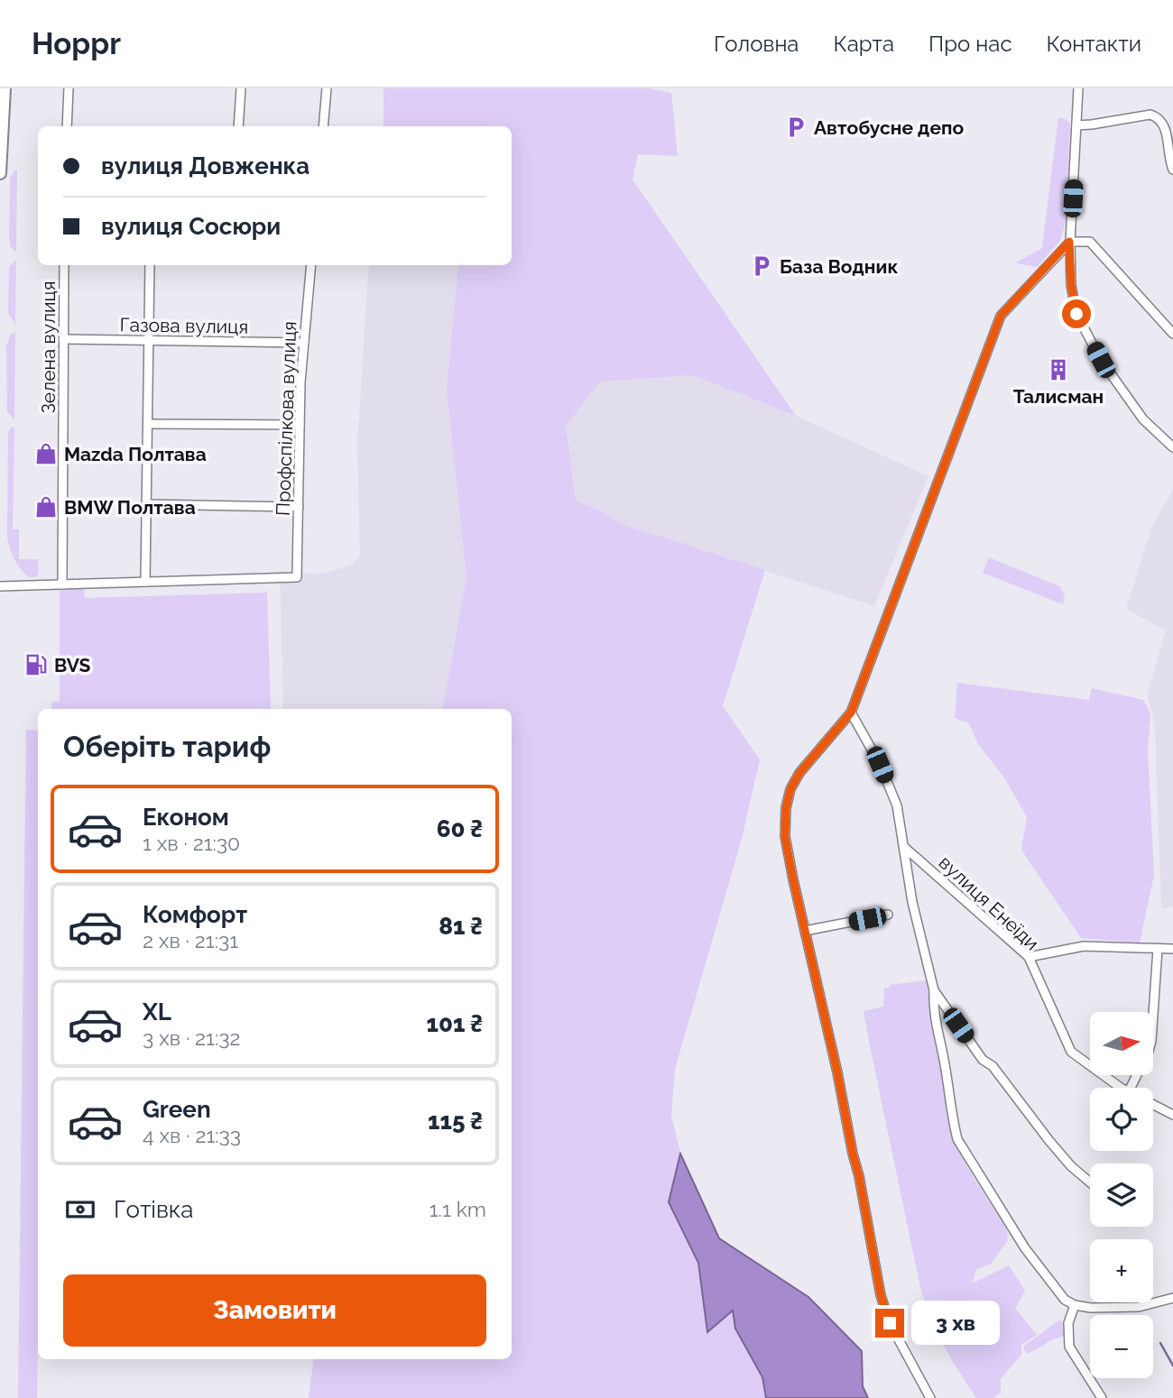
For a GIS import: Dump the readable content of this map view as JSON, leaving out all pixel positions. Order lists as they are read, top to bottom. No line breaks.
{"streets":{"street":["Газова вулиця","Зелена вулиця","Профспілкова вулиця","вулиця Енеїди"]},"crossings":[["Газова вулиця","Зелена вулиця"],["Газова вулиця","Профспілкова вулиця"]],"places":{"parking":["Автобусне депо","База Водник"],"building":["Талисман"],"shop":["Mazda Полтава","BMW Полтава"],"fuel station":["BVS"]},"north":"right","page":{"header":"Hoppr","nav":["Головна","Карта","Про нас","Контакти"],"banner":["вулиця Довженка","вулиця Сосюри"],"heading":"Оберіть тариф","list":[{"name":"Економ","note":"1 хв · 21:30","value":"60 ₴"},{"name":"Комфорт","note":"2 хв · 21:31","value":"81 ₴"},{"name":"XL","note":"3 хв · 21:32","value":"101 ₴"},{"name":"Green","note":"4 хв · 21:33","value":"115 ₴"}],"map_buttons":["+","−"],"pay":["Готівка","1.1 km"],"buttons":"Замовити","bubble":"3 хв"}}
